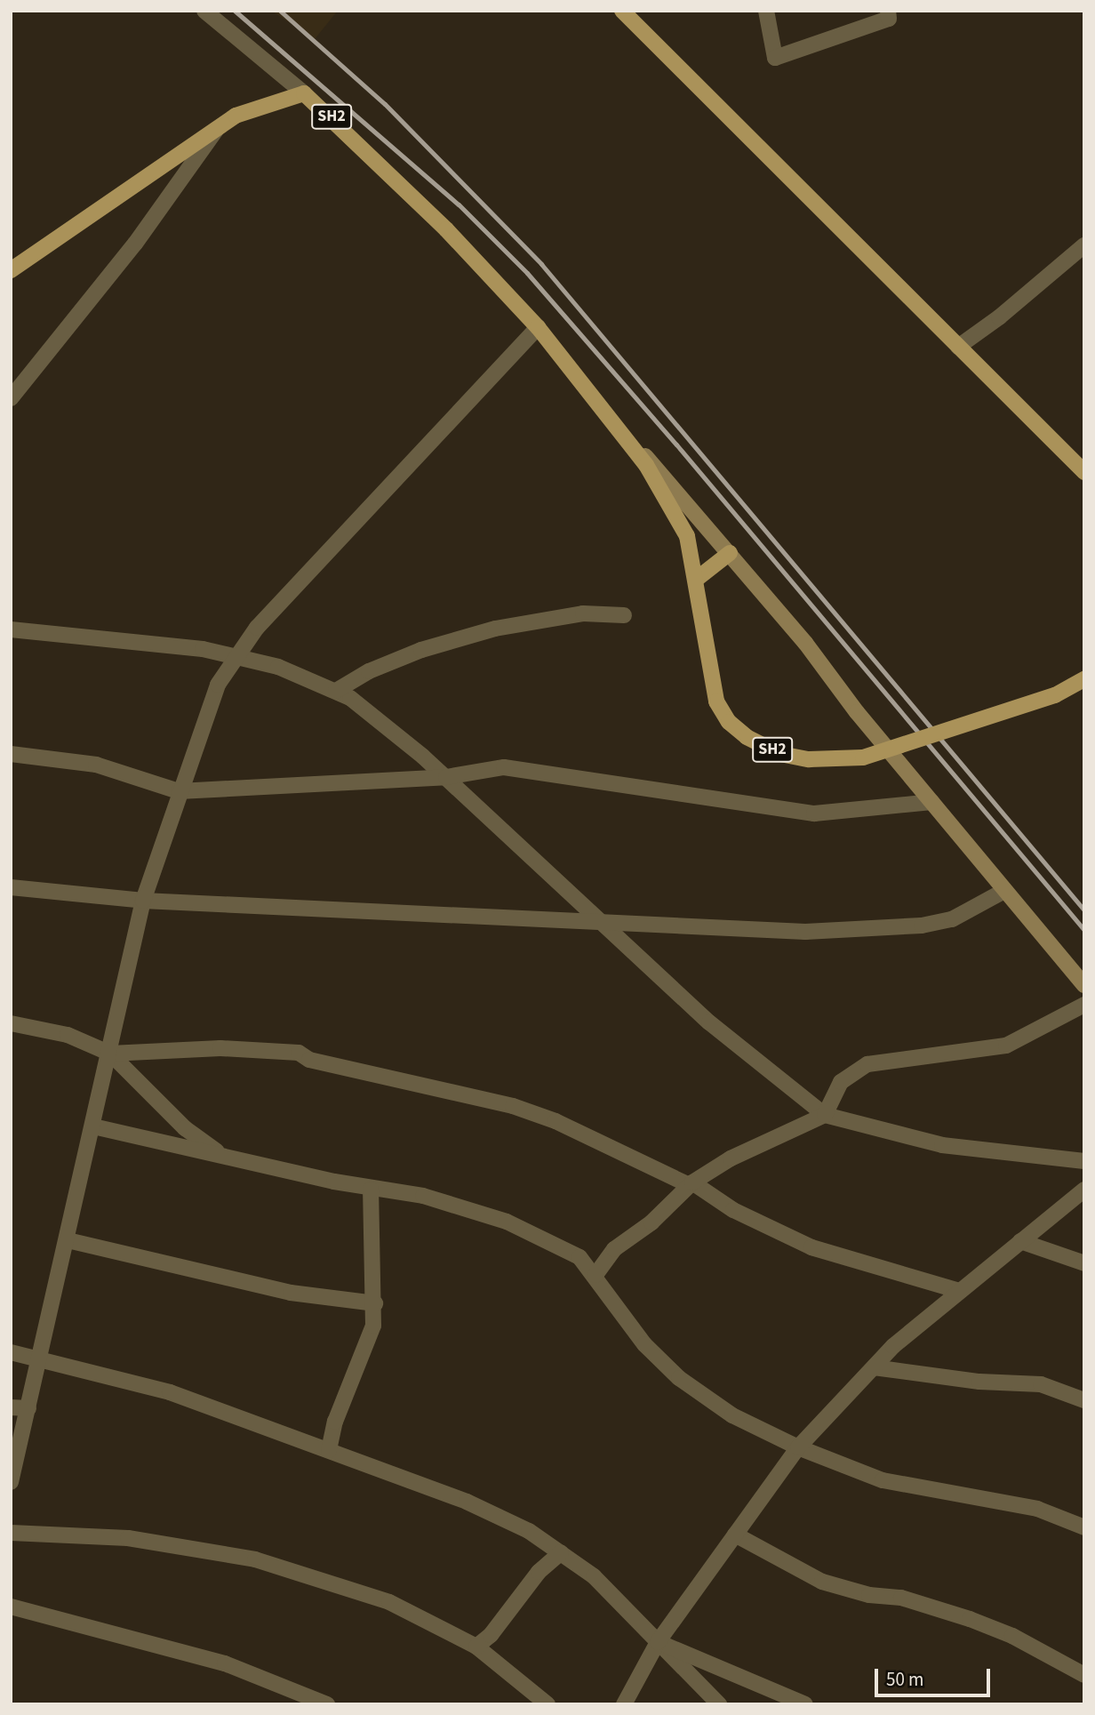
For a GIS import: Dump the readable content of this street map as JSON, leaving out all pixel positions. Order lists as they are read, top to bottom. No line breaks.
{"streets":{"main road":["SH2"]},"scale_bar":"50 m"}
